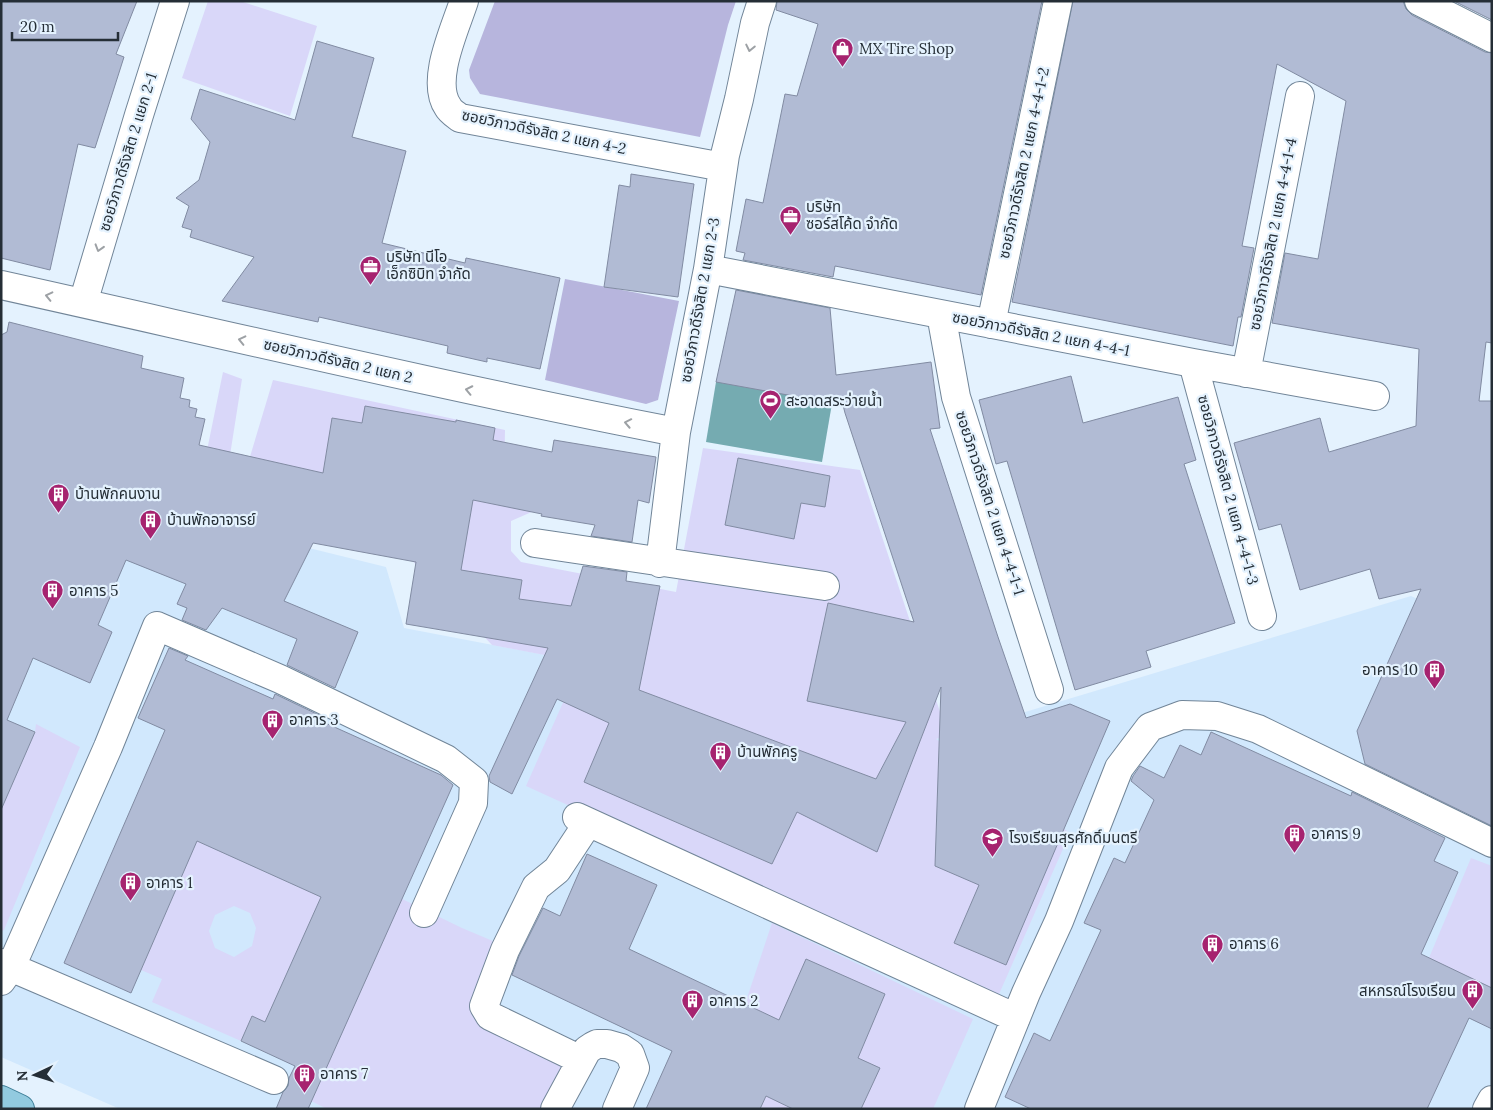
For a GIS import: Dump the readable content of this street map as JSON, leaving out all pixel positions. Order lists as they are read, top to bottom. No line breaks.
{"streets":{"street":["ซอยวิภาวดีรังสิต 2 แยก 4-2","ซอยวิภาวดีรังสิต 2 แยก 2-1","ซอยวิภาวดีรังสิต 2 แยก 4-4-1-2","ซอยวิภาวดีรังสิต 2 แยก 4-4-1-4","ซอยวิภาวดีรังสิต 2 แยก 2-3","ซอยวิภาวดีรังสิต 2 แยก 4-4-1","ซอยวิภาวดีรังสิต 2 แยก 2","ซอยวิภาวดีรังสิต 2 แยก 4-4-1-3","ซอยวิภาวดีรังสิต 2 แยก 4-4-1-1"]},"crossings":[["ซอยวิภาวดีรังสิต 2 แยก 4-2","ซอยวิภาวดีรังสิต 2 แยก 2-3"],["ซอยวิภาวดีรังสิต 2 แยก 2-1","ซอยวิภาวดีรังสิต 2 แยก 2"],["ซอยวิภาวดีรังสิต 2 แยก 4-4-1-2","ซอยวิภาวดีรังสิต 2 แยก 4-4-1"],["ซอยวิภาวดีรังสิต 2 แยก 4-4-1-4","ซอยวิภาวดีรังสิต 2 แยก 4-4-1"],["ซอยวิภาวดีรังสิต 2 แยก 2-3","ซอยวิภาวดีรังสิต 2 แยก 4-4-1"],["ซอยวิภาวดีรังสิต 2 แยก 2-3","ซอยวิภาวดีรังสิต 2 แยก 2"],["ซอยวิภาวดีรังสิต 2 แยก 4-4-1","ซอยวิภาวดีรังสิต 2 แยก 4-4-1-3"],["ซอยวิภาวดีรังสิต 2 แยก 4-4-1","ซอยวิภาวดีรังสิต 2 แยก 4-4-1-1"]],"one_way":["ซอยวิภาวดีรังสิต 2 แยก 2-1","ซอยวิภาวดีรังสิต 2 แยก 2-3","ซอยวิภาวดีรังสิต 2 แยก 2"],"places":{"shop":["MX Tire Shop"],"office":["บริษัท ซอร์สโค้ด จำกัด","บริษัท นีโอ เอ็กซิบิท จำกัด"],"sports":["สะอาดสระว่ายน้ำ"],"building":["บ้านพักคนงาน","บ้านพักอาจารย์","อาคาร 5","อาคาร 10","อาคาร 3","บ้านพักครู","อาคาร 9","อาคาร 1","อาคาร 6","สหกรณ์โรงเรียน","อาคาร 2","อาคาร 7"],"school or university":["โรงเรียนสุรศักดิ์มนตรี"]},"scale_bar":"20 m","north":"left"}
